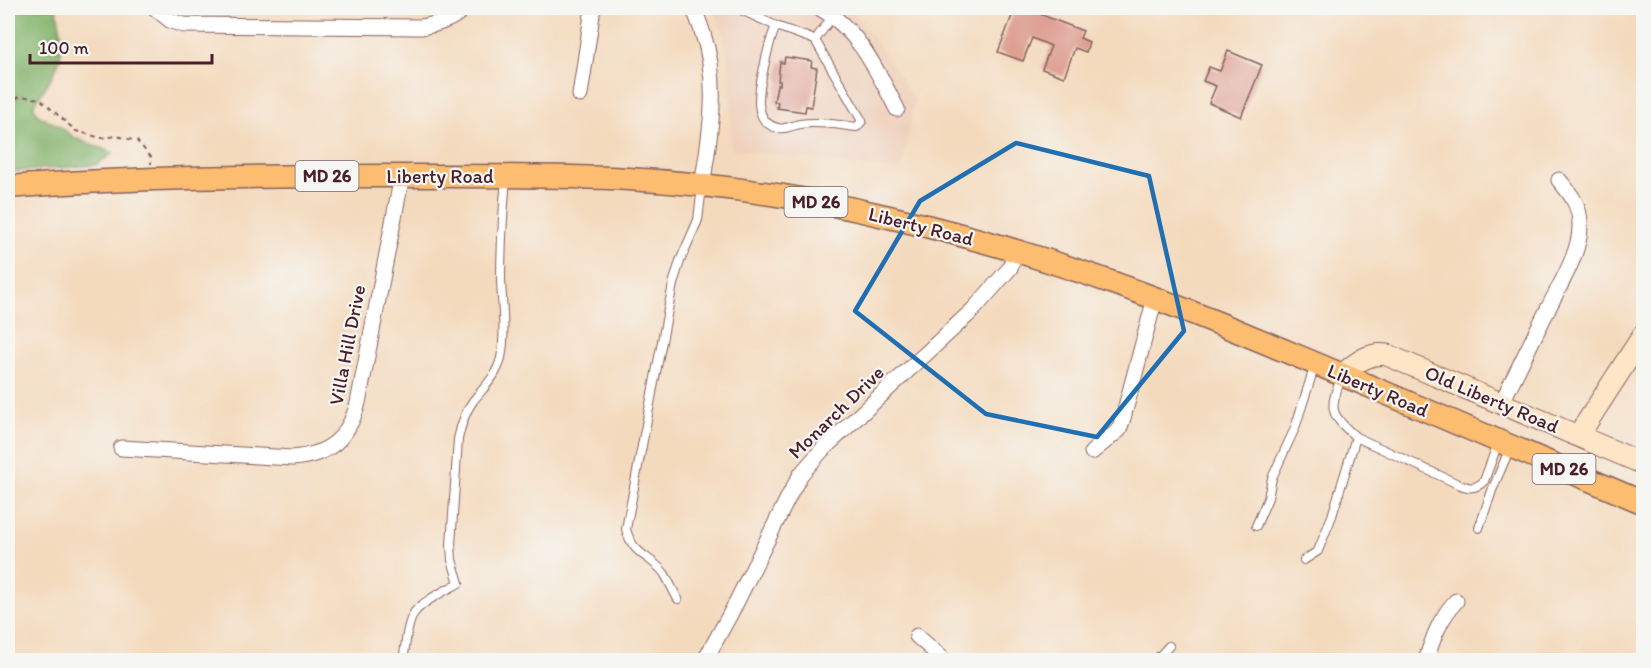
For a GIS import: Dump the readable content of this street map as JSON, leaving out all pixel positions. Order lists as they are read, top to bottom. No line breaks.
{"streets":{"main road":["MD 26","Liberty Road"],"street":["Villa Hill Drive","Old Liberty Road","Monarch Drive"]},"crossings":[["Liberty Road","Villa Hill Drive"],["Liberty Road","Old Liberty Road"],["Liberty Road","Monarch Drive"]],"scale_bar":"100 m"}
